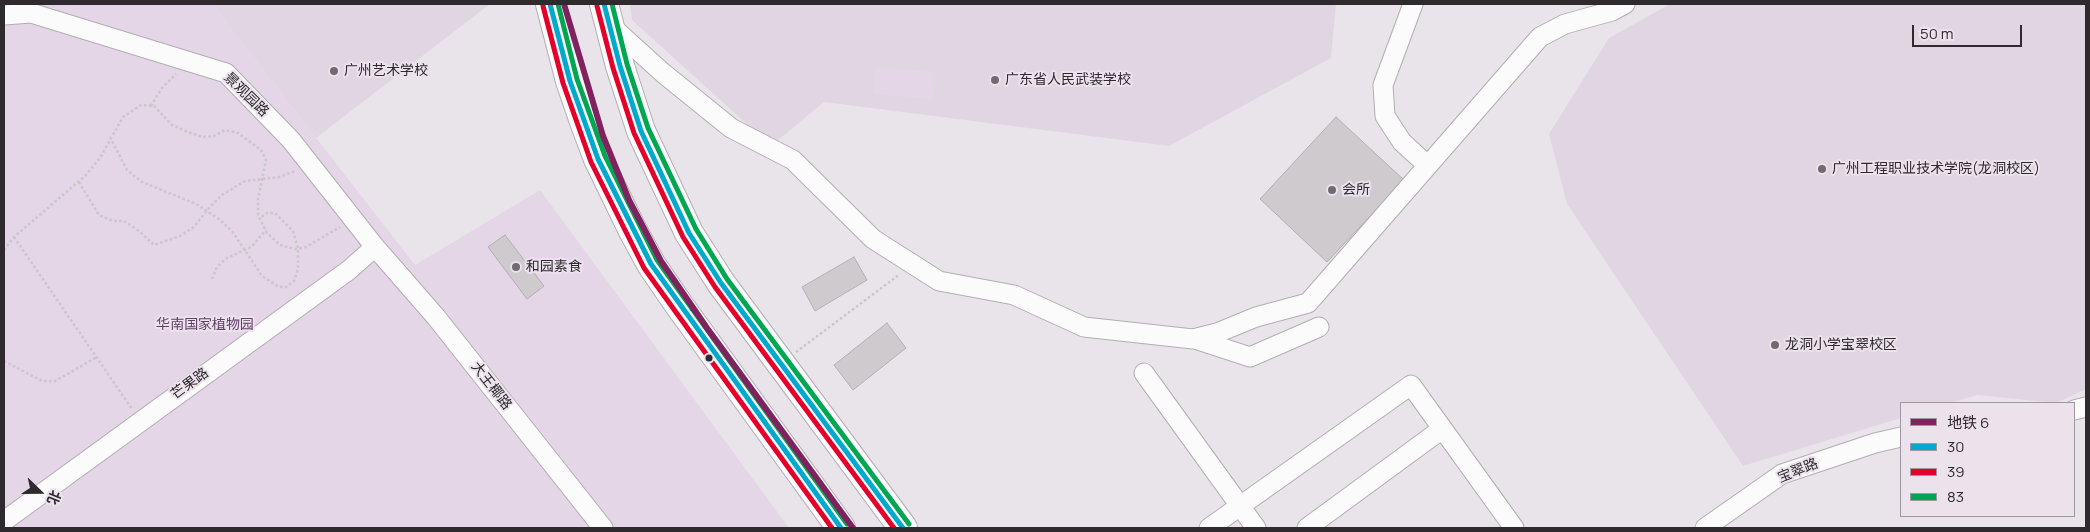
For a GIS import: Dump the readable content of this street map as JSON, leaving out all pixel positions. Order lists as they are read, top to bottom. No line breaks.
{"streets":{"street":["景观园路","芒果路","大王椰路","宝翠路"]},"crossings":[["景观园路","芒果路"],["景观园路","大王椰路"],["芒果路","大王椰路"]],"parks":["华南国家植物园"],"places":["广州艺术学校","广东省人民武装学校","广州工程职业技术学院(龙洞校区)","会所","和园素食","龙洞小学宝翠校区"],"lines":["metro line 6","transit line 30","transit line 83","transit line 39"],"legend":["地铁 6","30","39","83"],"scale_bar":"50 m","north":"right"}
